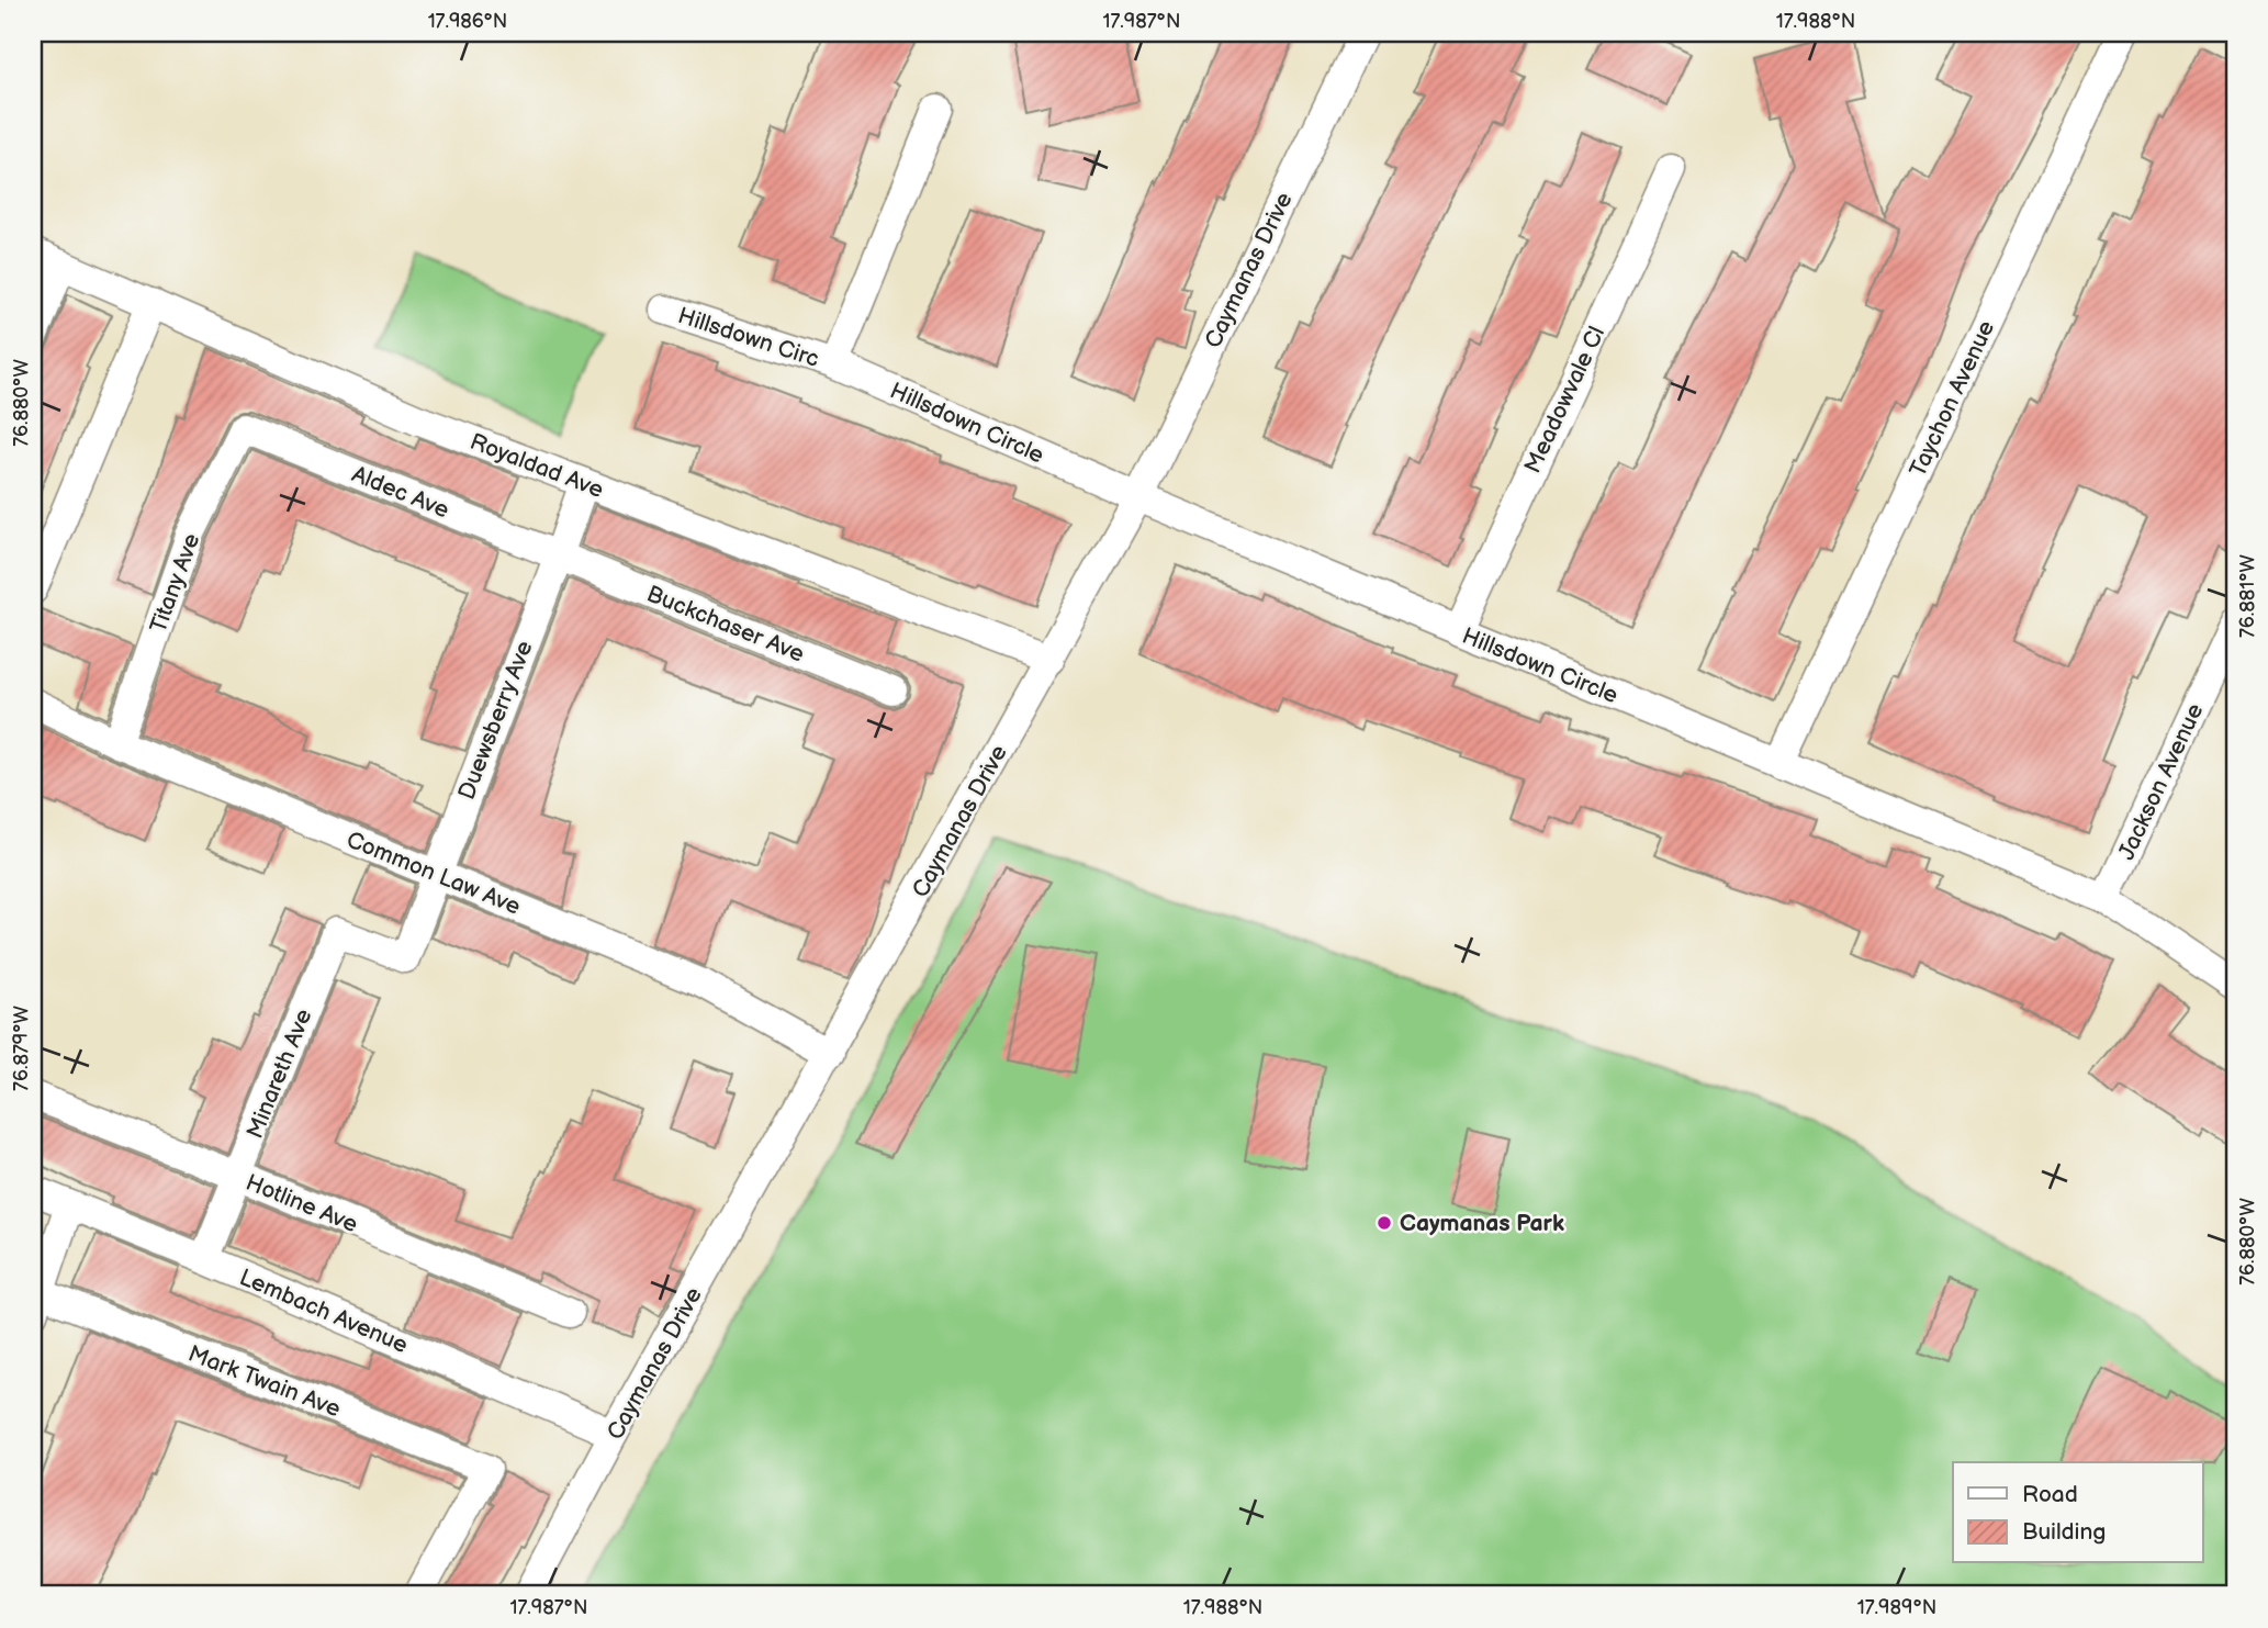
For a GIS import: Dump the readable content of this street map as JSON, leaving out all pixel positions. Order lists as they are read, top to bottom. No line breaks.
{"streets":{"street":["Caymanas Drive","Hillsdown Circ","Taychon Avenue","Meadowvale Cl","Hillsdown Circle","Royaldad Ave","Aldec Ave","Titany Ave","Buckchaser Ave","Duewsberry Ave","Jackson Avenue","Common Law Ave","Minareth Ave","Hotline Ave","Lembach Avenue","Mark Twain Ave"]},"crossings":[["Caymanas Drive","Hillsdown Circle"],["Caymanas Drive","Royaldad Ave"],["Caymanas Drive","Common Law Ave"],["Caymanas Drive","Lembach Avenue"],["Hillsdown Circ","Hillsdown Circle"],["Taychon Avenue","Hillsdown Circle"],["Meadowvale Cl","Hillsdown Circle"],["Hillsdown Circle","Jackson Avenue"],["Royaldad Ave","Duewsberry Ave"],["Aldec Ave","Titany Ave"],["Aldec Ave","Buckchaser Ave"],["Aldec Ave","Duewsberry Ave"],["Titany Ave","Common Law Ave"],["Buckchaser Ave","Duewsberry Ave"],["Duewsberry Ave","Common Law Ave"],["Duewsberry Ave","Minareth Ave"],["Minareth Ave","Hotline Ave"],["Minareth Ave","Lembach Avenue"]],"places":["Caymanas Park"],"legend":["Road","Building"],"coordinates":["17.986°N","17.987°N","17.988°N","76.880°W","76.881°W","76.879°W","17.989°N"]}
